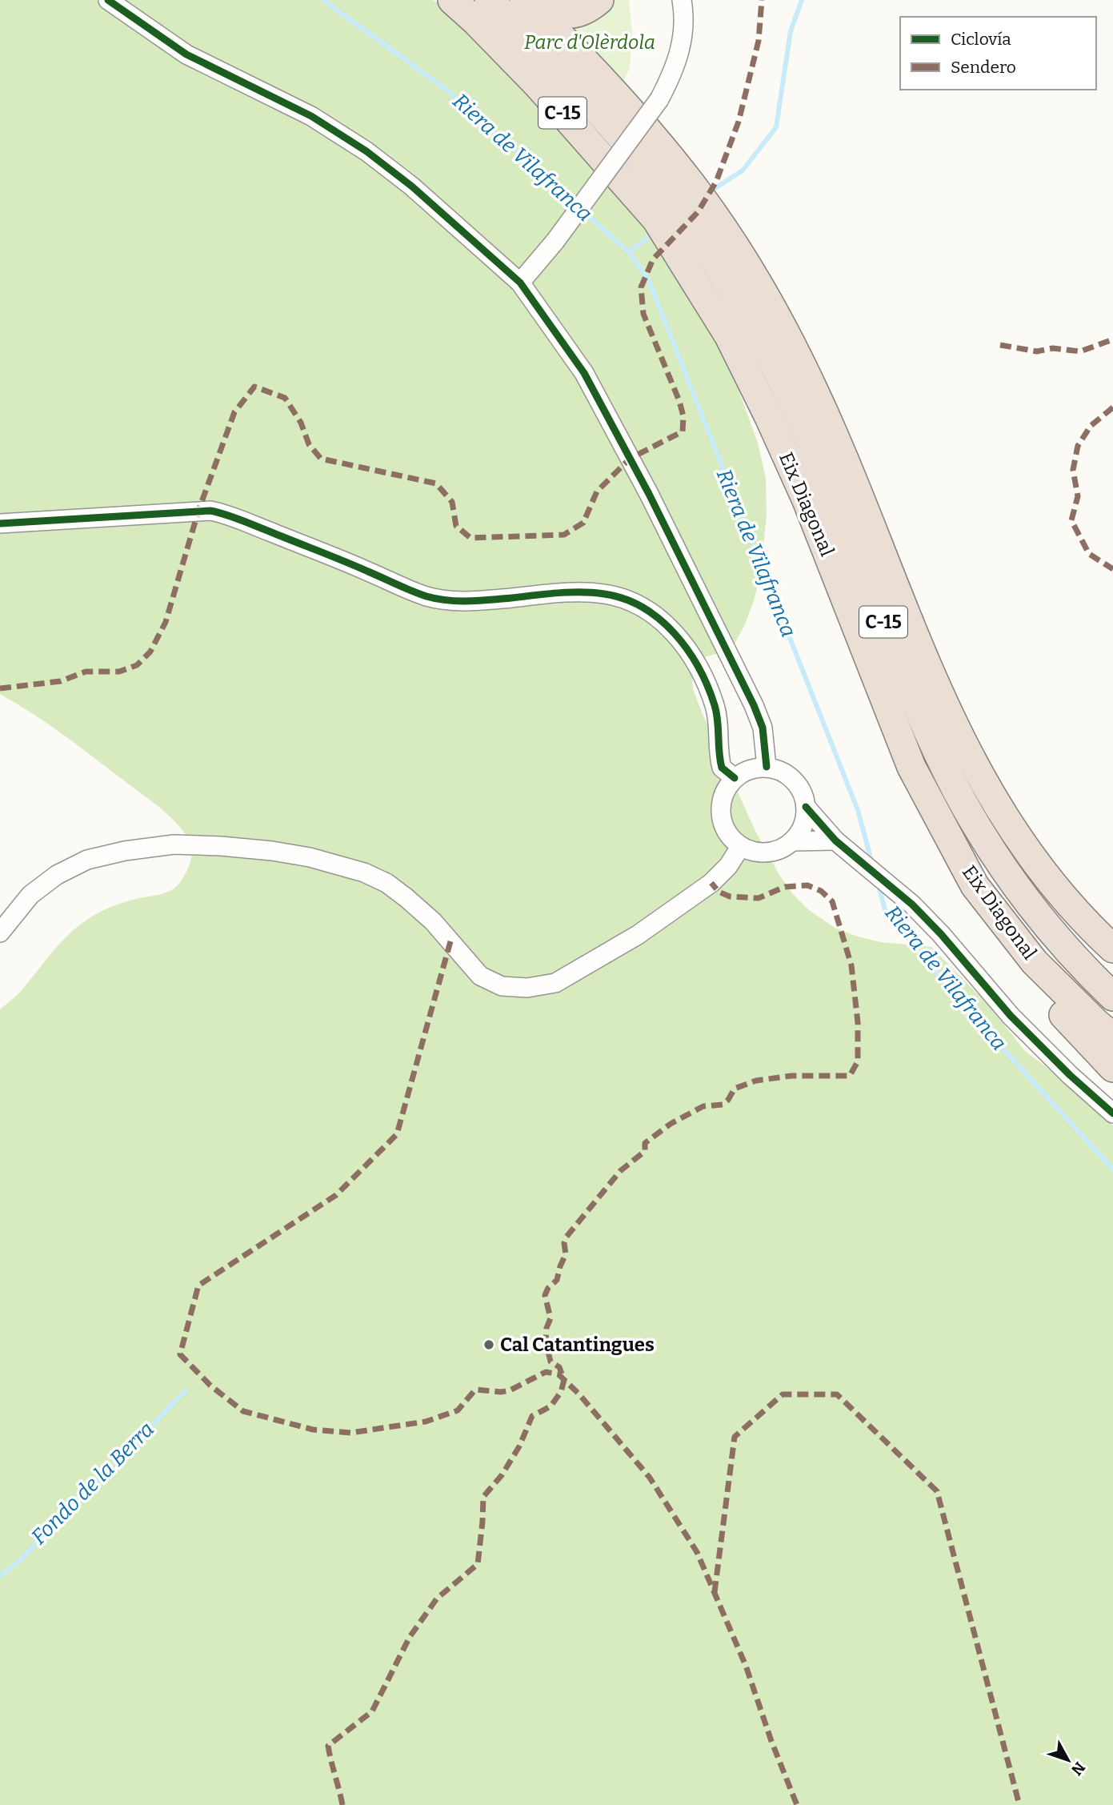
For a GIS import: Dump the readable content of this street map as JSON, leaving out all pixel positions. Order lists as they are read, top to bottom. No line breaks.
{"streets":{"highway":["C-15","Eix Diagonal"]},"water":["Riera de Vilafranca","Fondo de la Berra"],"parks":["Parc d'Olèrdola"],"places":["Cal Catantingues"],"legend":["Ciclovía","Sendero"],"north":"bottom right"}
